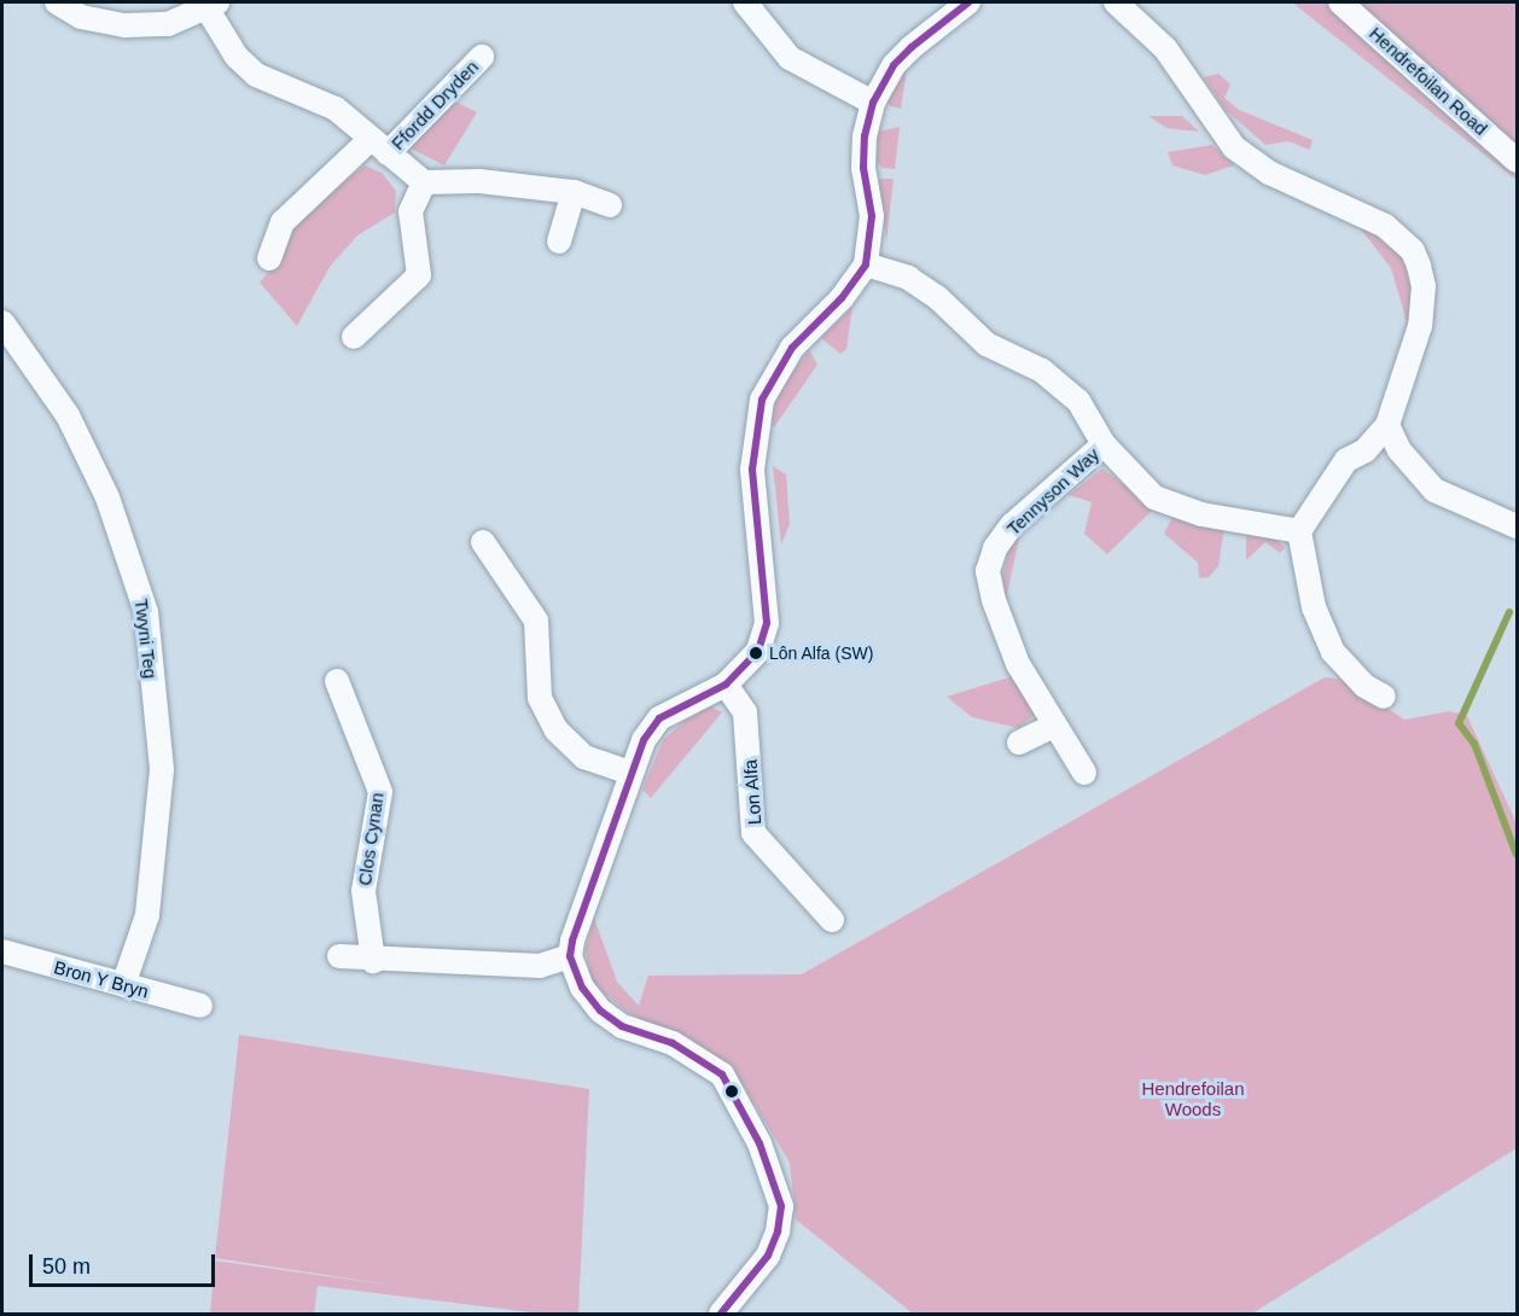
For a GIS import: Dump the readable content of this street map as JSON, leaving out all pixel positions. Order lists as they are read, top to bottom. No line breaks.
{"streets":{"street":["Hendrefoilan Road","Ffordd Dryden","Tennyson Way","Twyni Teg","Lon Alfa","Clos Cynan","Bron Y Bryn"]},"crossings":[["Twyni Teg","Bron Y Bryn"]],"parks":["Hendrefoilan Woods"],"places":["Lôn Alfa (SW)"],"scale_bar":"50 m"}
